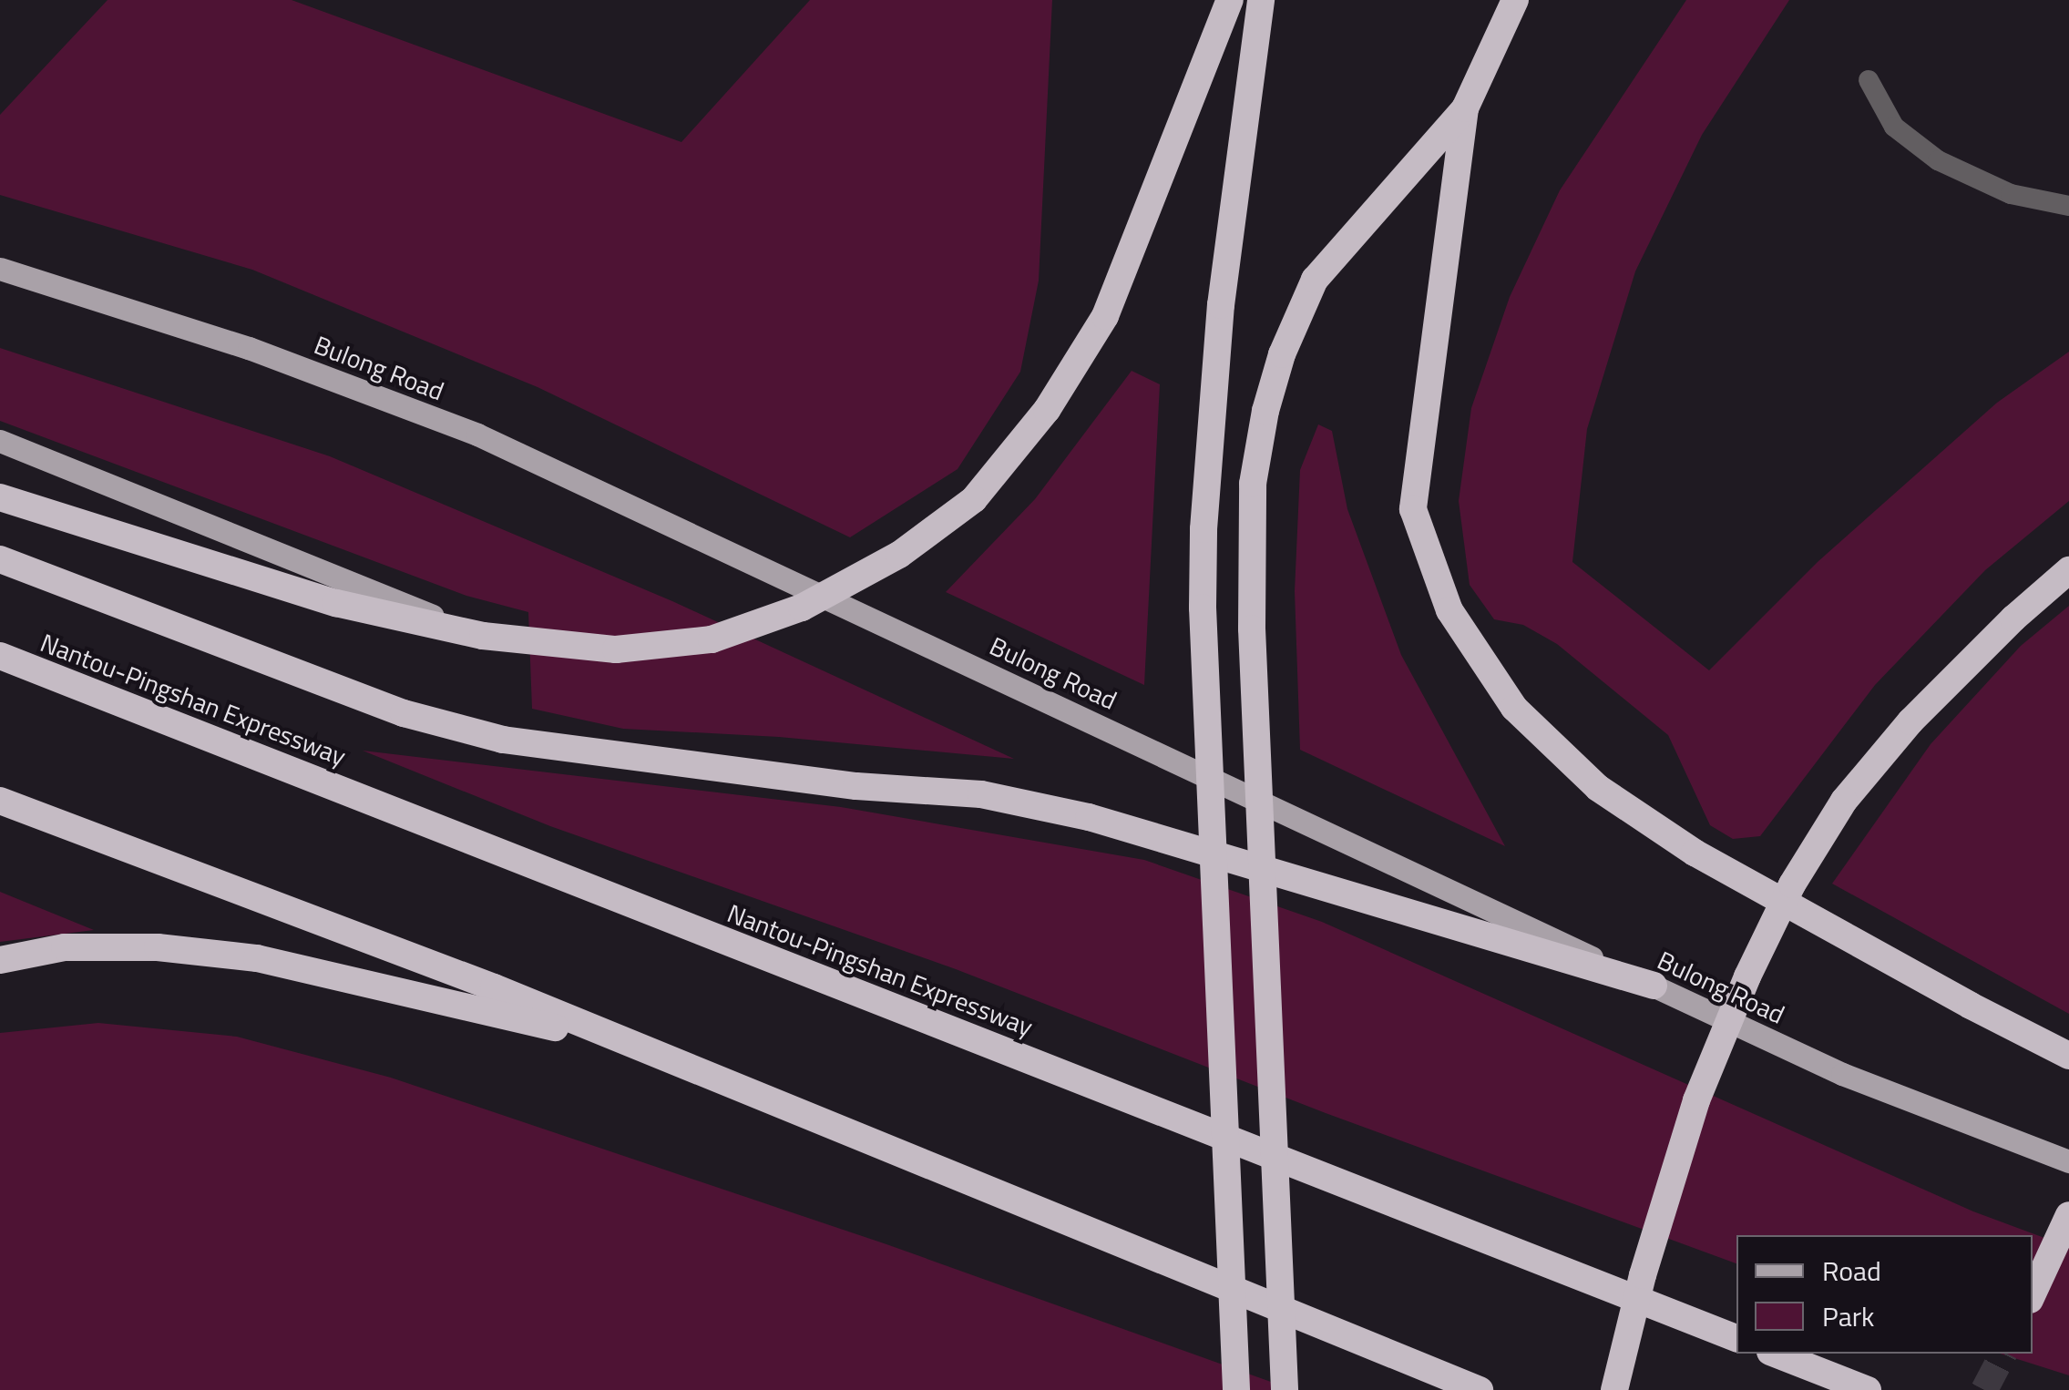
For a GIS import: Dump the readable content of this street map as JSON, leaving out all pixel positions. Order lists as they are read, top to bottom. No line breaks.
{"streets":{"highway":["Nantou-Pingshan Expressway"],"main road":["Bulong Road"]},"legend":["Road","Park"]}
